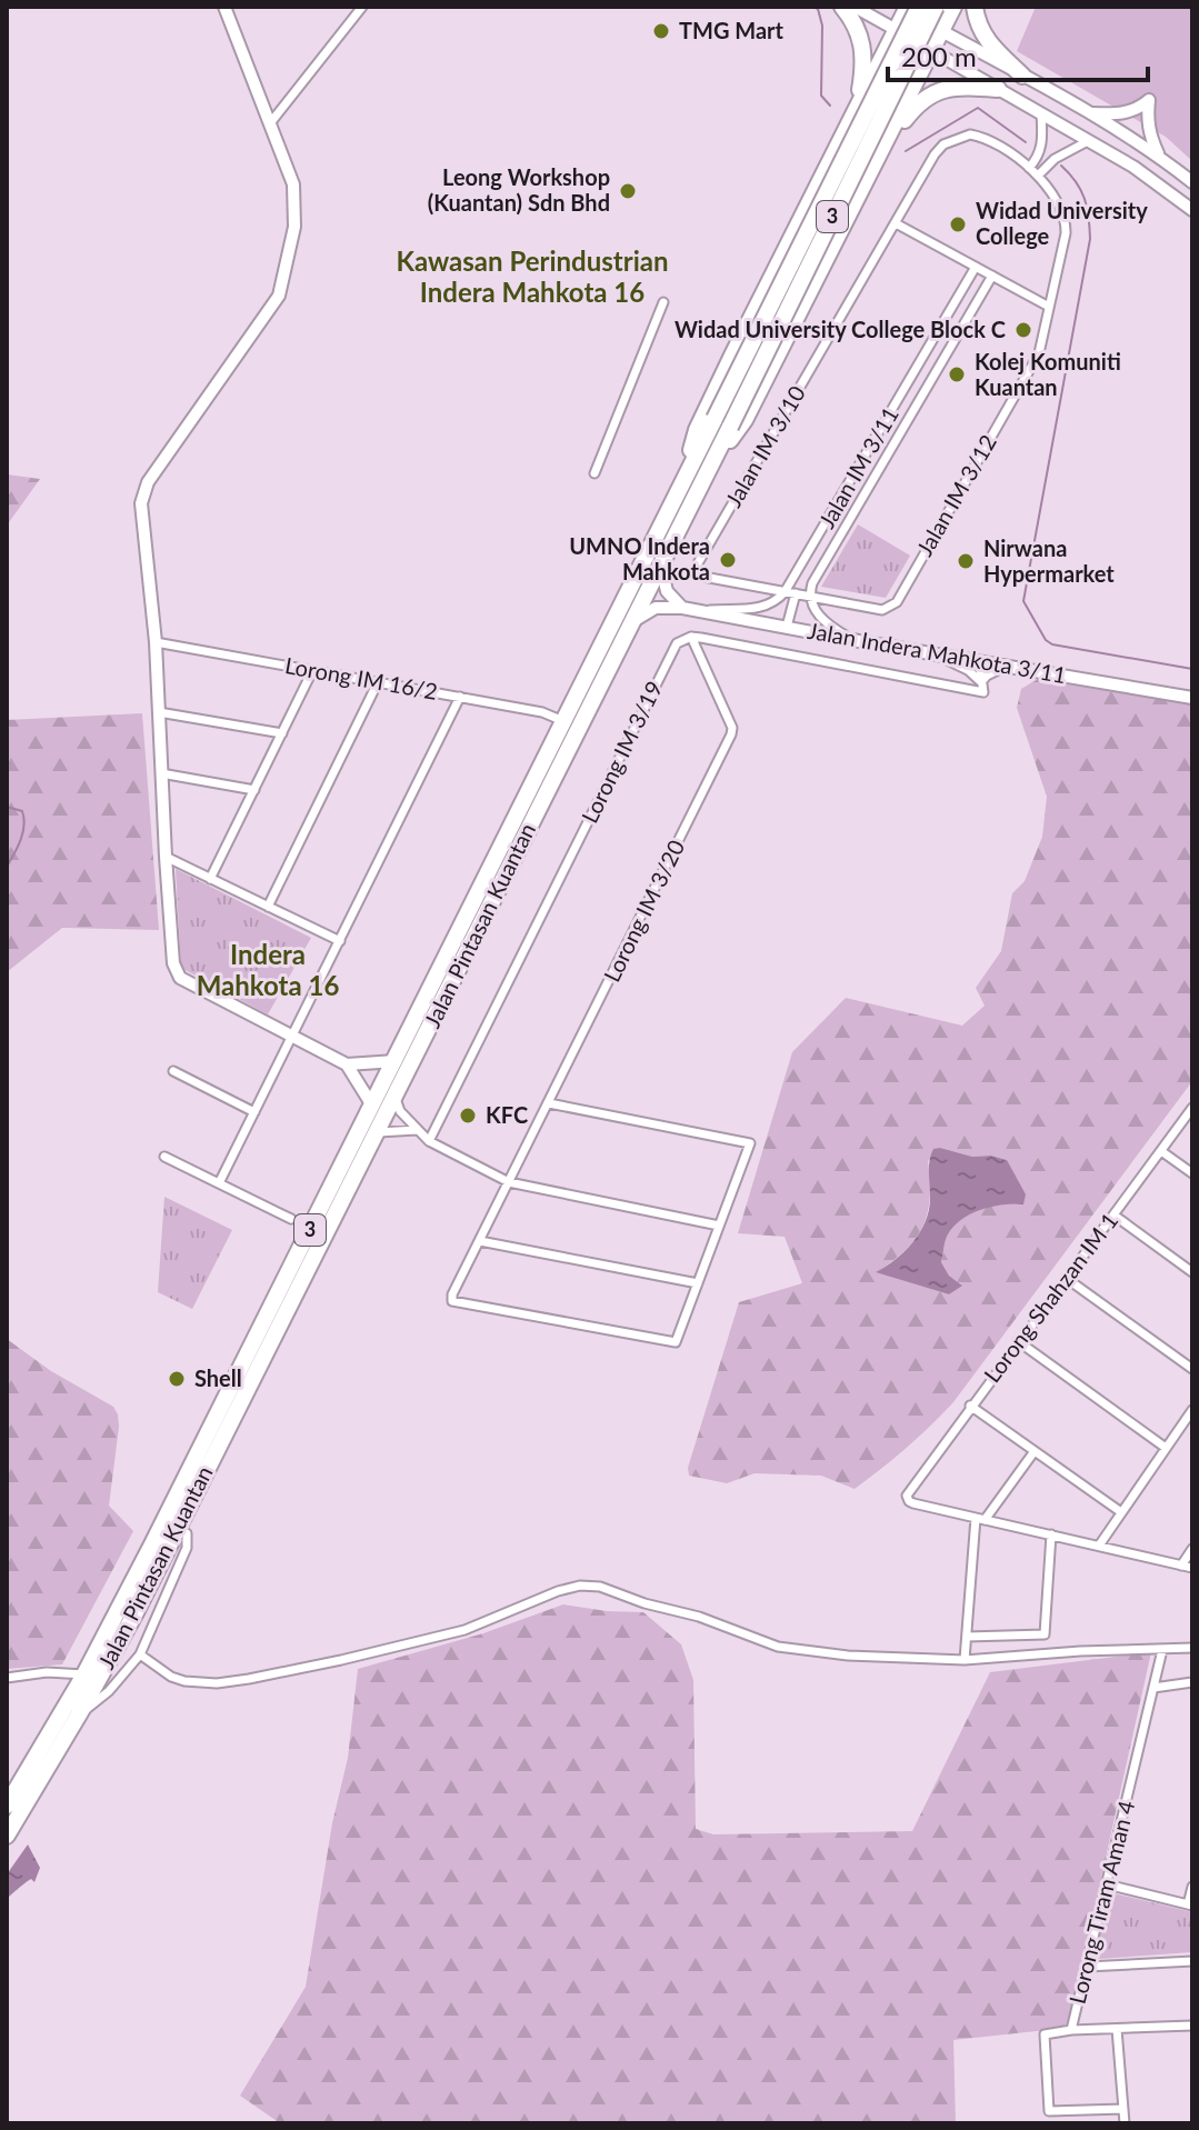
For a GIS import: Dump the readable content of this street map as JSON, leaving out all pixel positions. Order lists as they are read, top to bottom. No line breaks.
{"streets":{"highway":["3","Jalan Pintasan Kuantan"],"street":["Jalan IM 3/10","Jalan IM 3/11","Jalan IM 3/12","Jalan Indera Mahkota 3/11","Lorong IM 16/2","Lorong IM 3/19","Lorong IM 3/20","Lorong Shahzan IM 1","Lorong Tiram Aman 4"]},"crossings":[["Jalan IM 3/10","Jalan IM 3/11"],["Jalan IM 3/10","Jalan IM 3/12"],["Jalan IM 3/11","Jalan IM 3/12"],["Jalan Indera Mahkota 3/11","Jalan Pintasan Kuantan"],["Lorong IM 16/2","Jalan Pintasan Kuantan"],["Lorong IM 3/19","Lorong IM 3/20"]],"districts":["Kawasan Perindustrian Indera Mahkota 16","Indera Mahkota 16"],"places":["TMG Mart","Leong Workshop (Kuantan) Sdn Bhd","Widad University College","Widad University College Block C","Kolej Komuniti Kuantan","UMNO Indera Mahkota","Nirwana Hypermarket","KFC","Shell"],"scale_bar":"200 m"}
